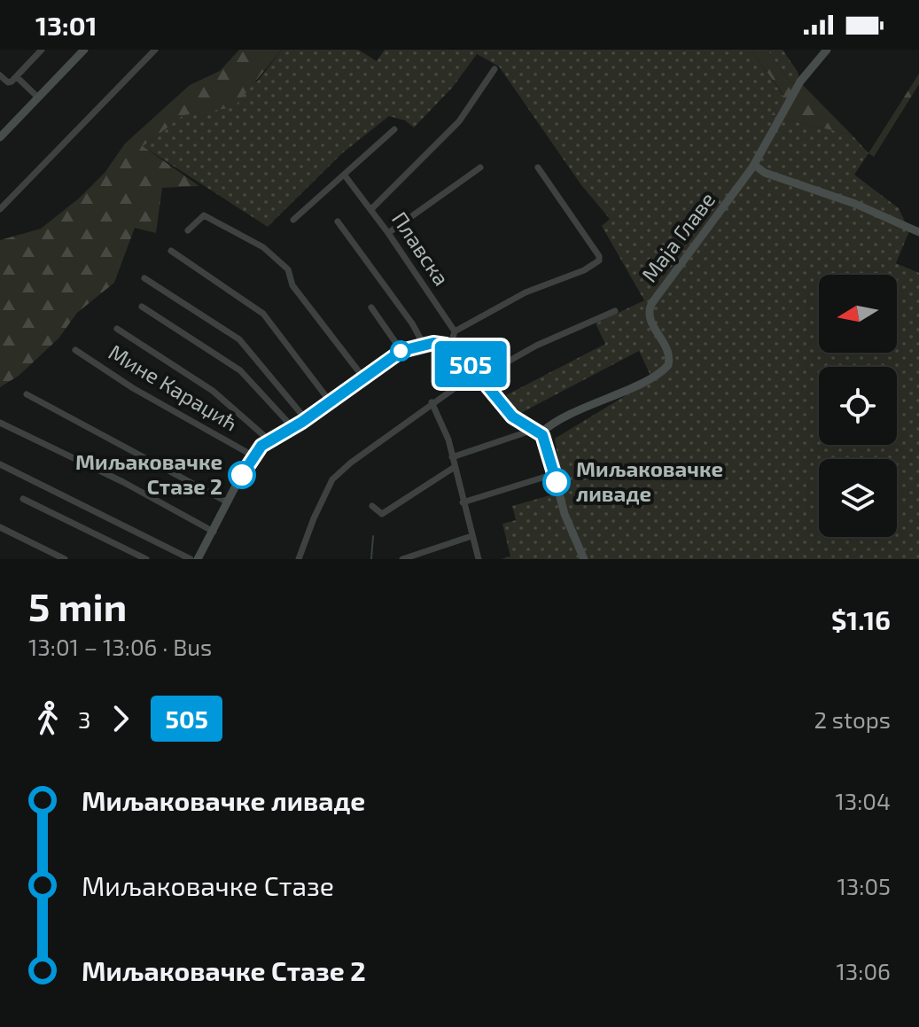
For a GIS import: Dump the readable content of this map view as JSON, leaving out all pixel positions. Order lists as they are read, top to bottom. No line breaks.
{"streets":{"street":["Маја Главе","Плавска","Мине Караџић"]},"places":["Миљаковачке Стазе 2","Миљаковачке ливаде"],"lines":["bus line 505"],"north":"left","page":{"status":"13:01","on_map":"505","heading":["5 min","13:01 – 13:06 · Bus","$1.16"],"legs":["3","505","2 stops"],"list":[{"name":"Миљаковачке ливаде","value":"13:04"},{"name":"Миљаковачке Стазе","value":"13:05"},{"name":"Миљаковачке Стазе 2","value":"13:06"}]}}
